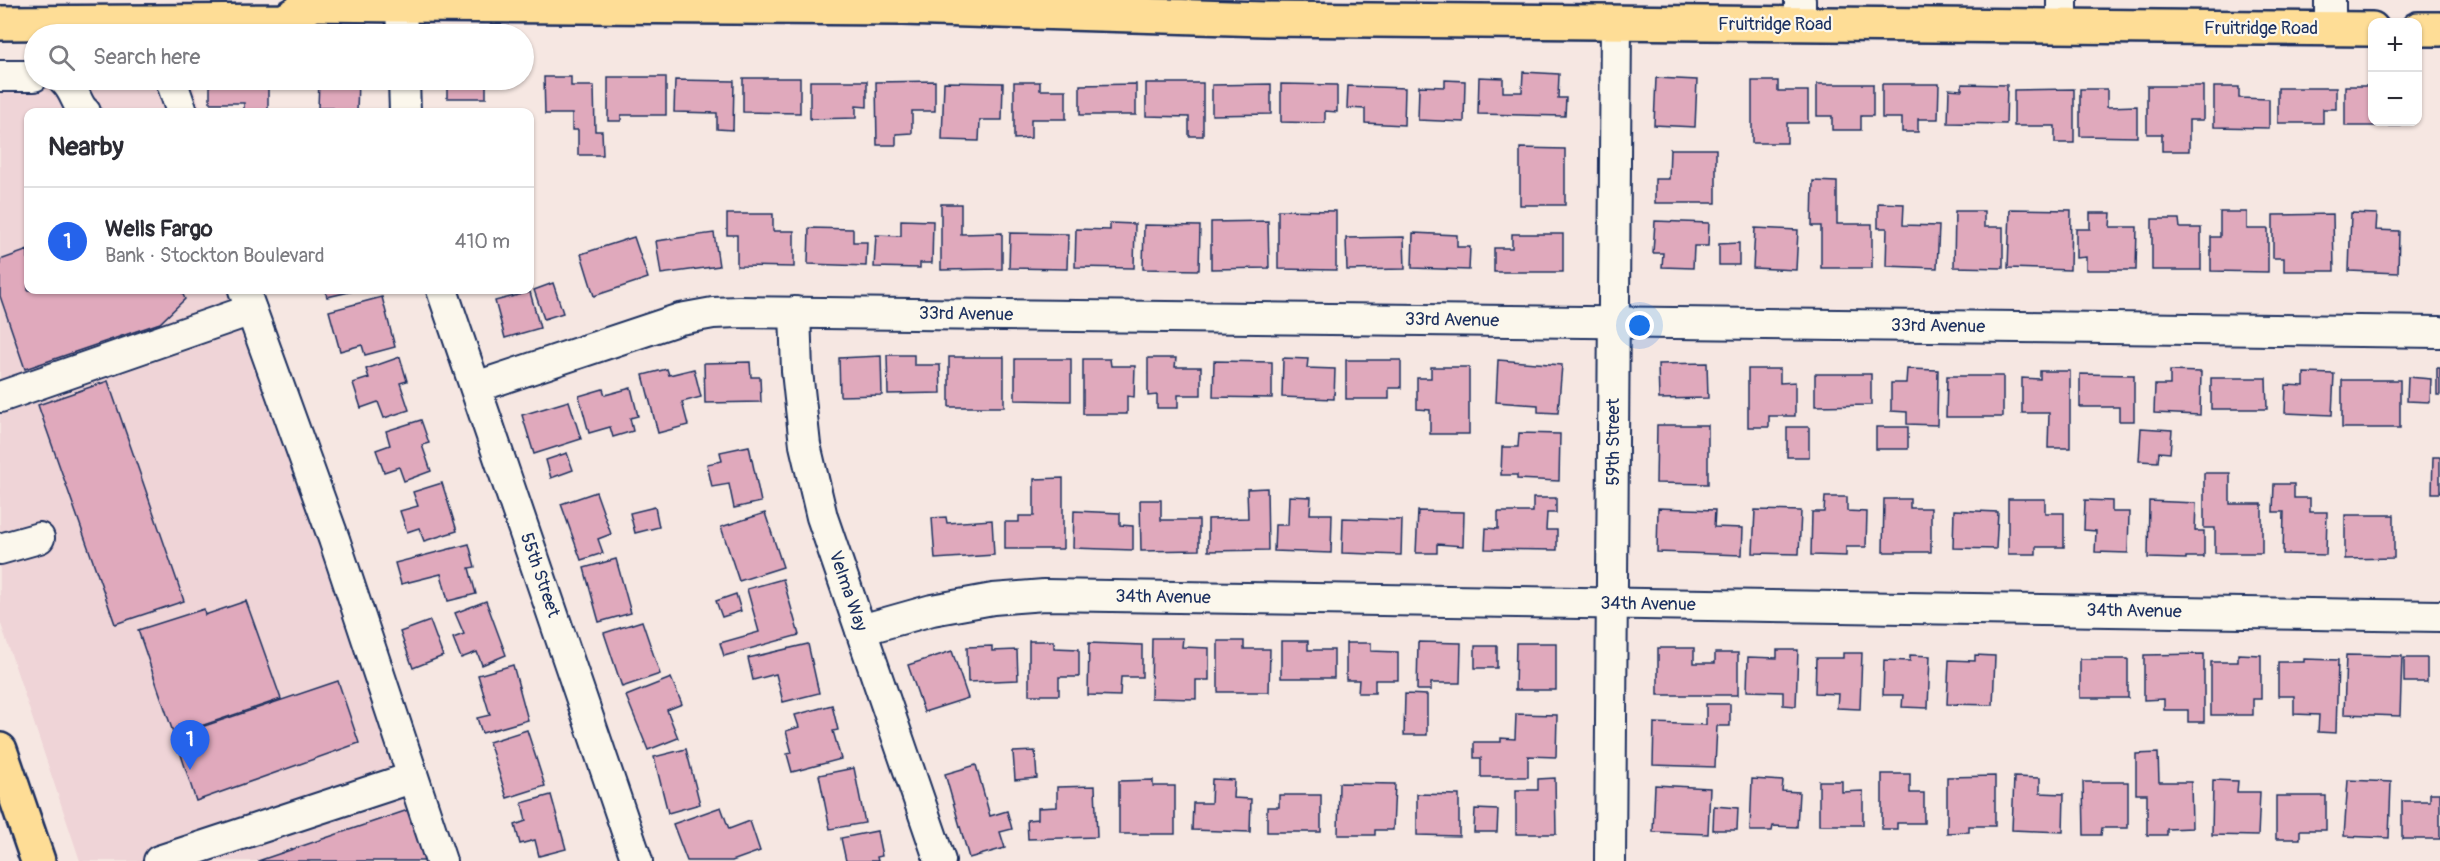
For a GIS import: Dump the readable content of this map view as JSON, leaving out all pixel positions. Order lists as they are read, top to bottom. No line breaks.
{"streets":{"main road":["Fruitridge Road"],"street":["33rd Avenue","59th Street","55th Street","Velma Way","34th Avenue"]},"crossings":[["Fruitridge Road","59th Street"],["33rd Avenue","59th Street"],["33rd Avenue","55th Street"],["33rd Avenue","Velma Way"],["59th Street","34th Avenue"],["Velma Way","34th Avenue"]],"page":{"map_buttons":["+","−"],"search":"Search here","heading":"Nearby","list":[{"mark":"1","name":"Wells Fargo","note":"Bank · Stockton Boulevard","value":"410 m"}],"pins":"1"}}
